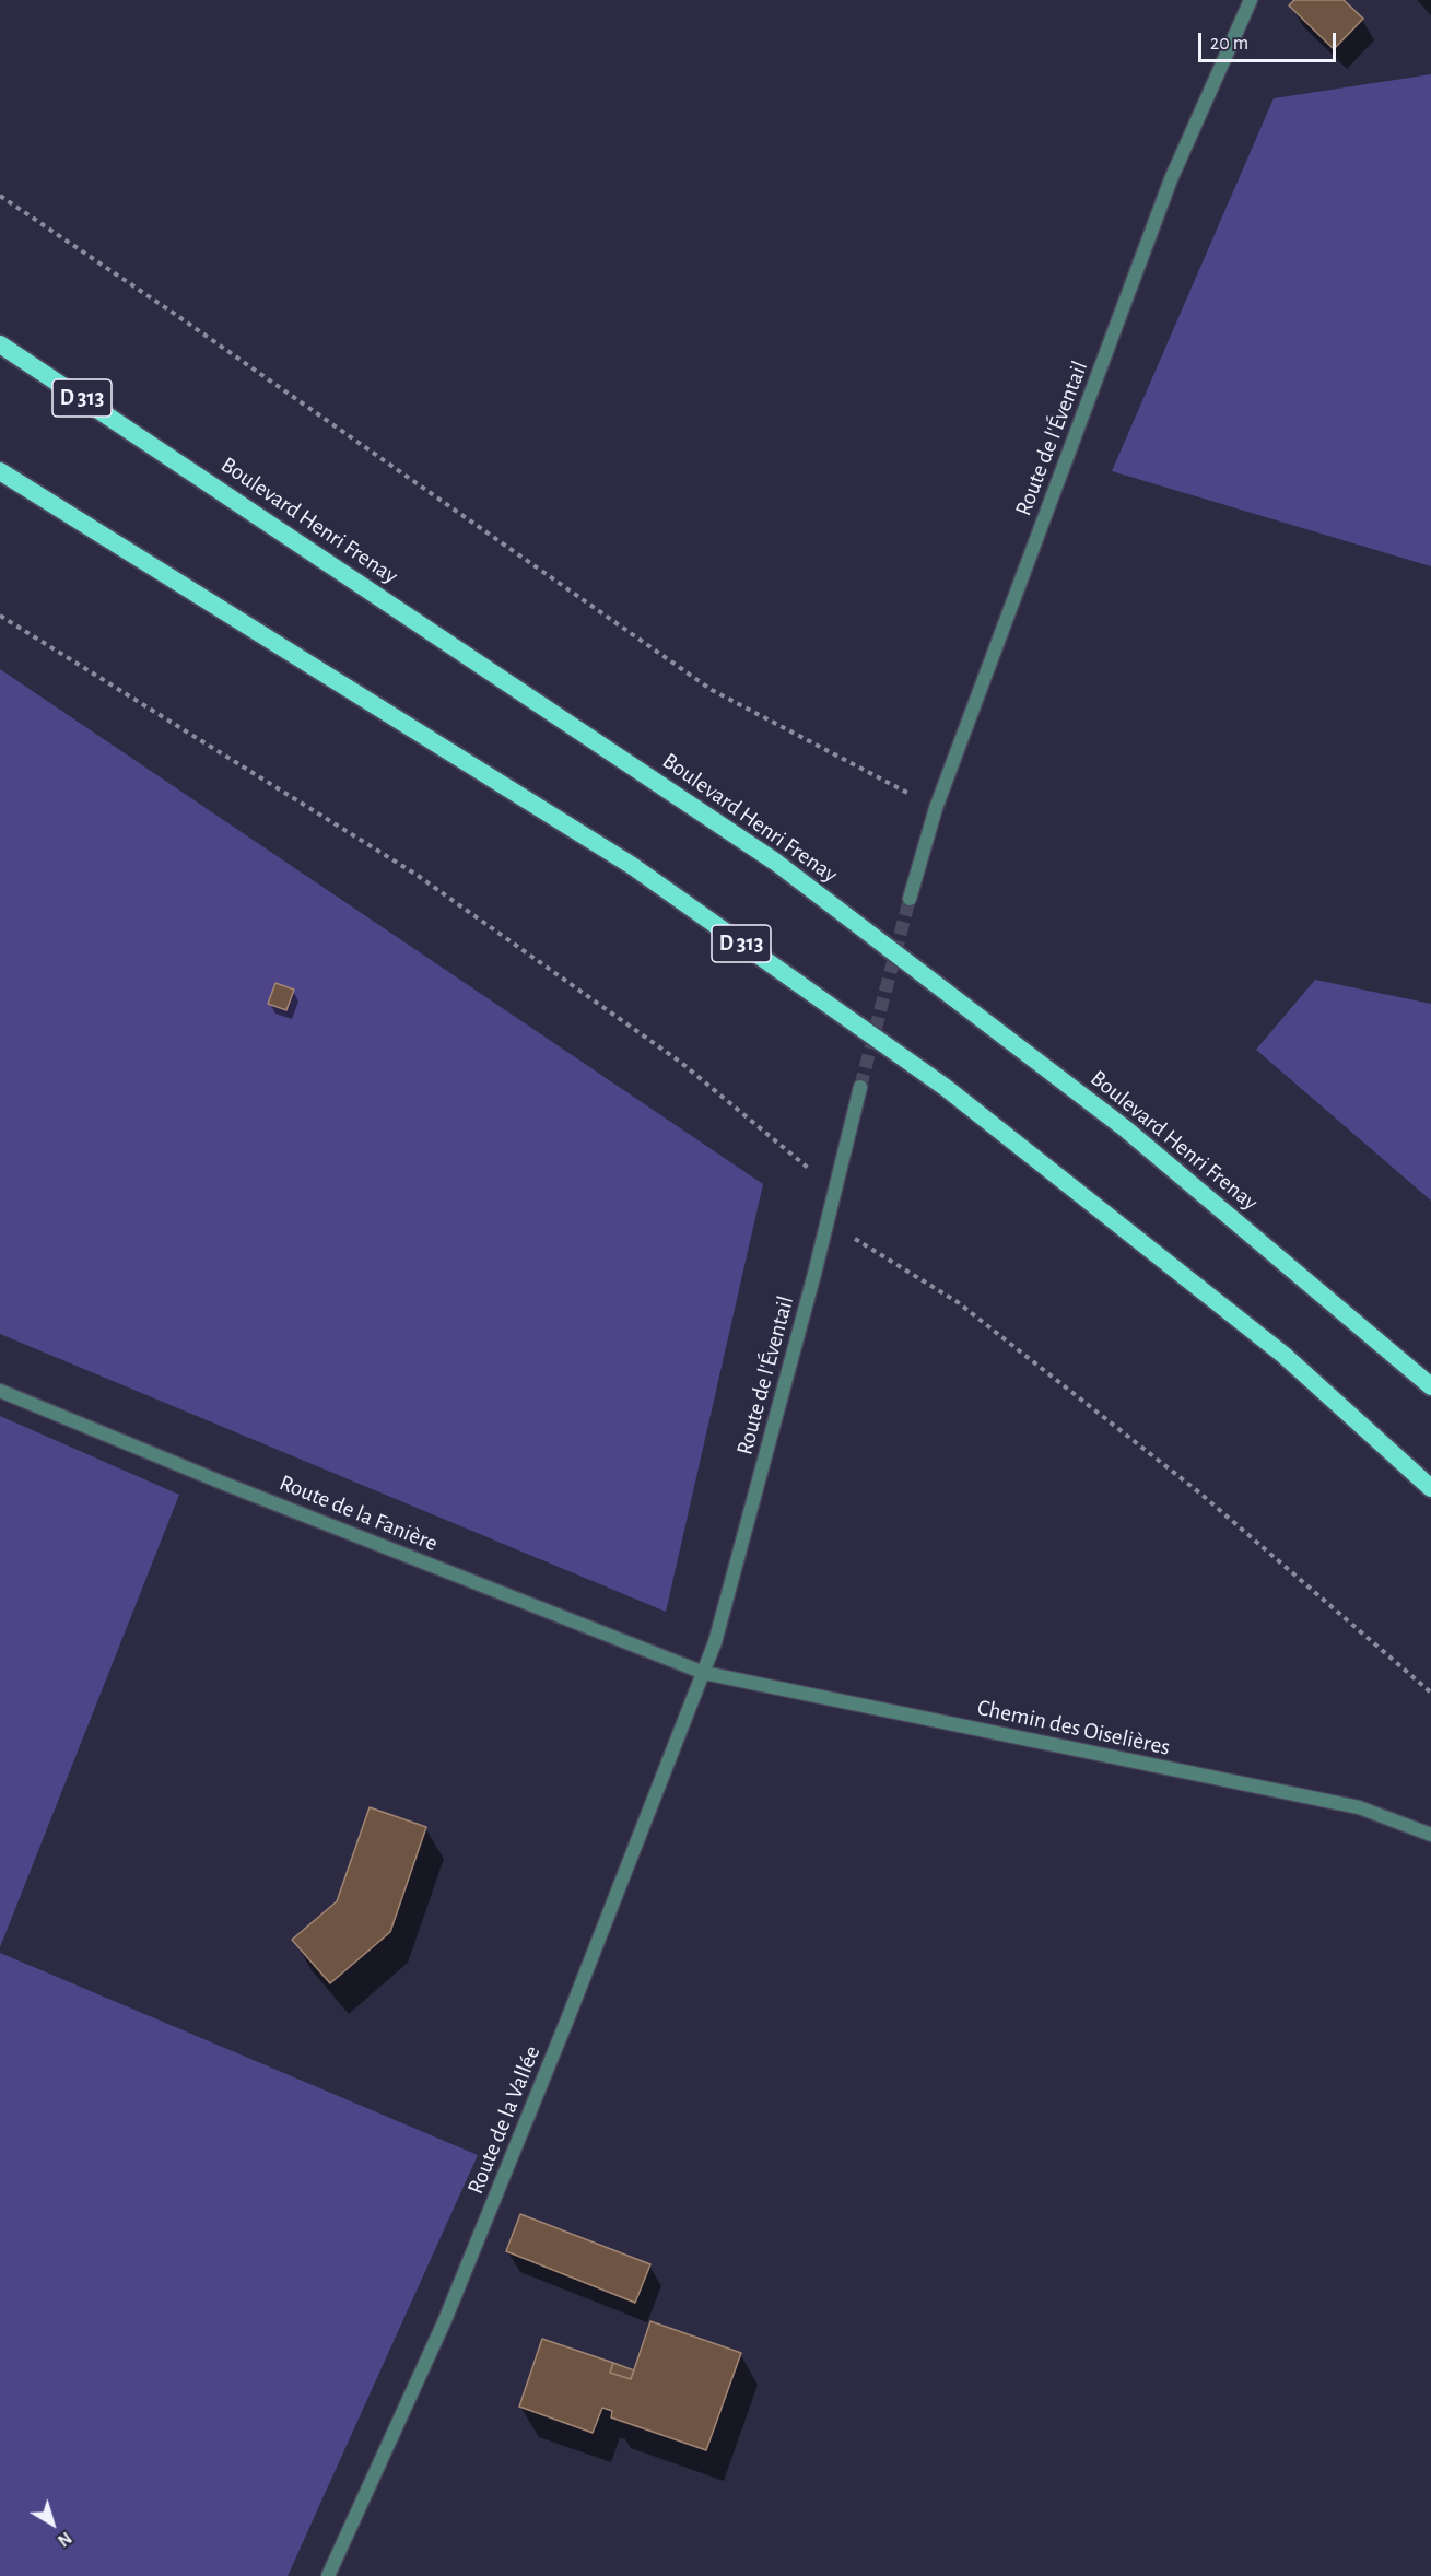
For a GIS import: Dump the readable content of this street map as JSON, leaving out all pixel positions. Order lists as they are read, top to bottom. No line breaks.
{"streets":{"highway":["D 313","Boulevard Henri Frenay"],"street":["Route de l'Éventail","Route de la Fanière","Chemin des Oiselières","Route de la Vallée"]},"crossings":[["Route de l'Éventail","Route de la Fanière"],["Route de l'Éventail","Chemin des Oiselières"],["Route de l'Éventail","Route de la Vallée"],["Route de la Fanière","Chemin des Oiselières"],["Route de la Fanière","Route de la Vallée"],["Chemin des Oiselières","Route de la Vallée"]],"scale_bar":"20 m","north":"bottom right"}
